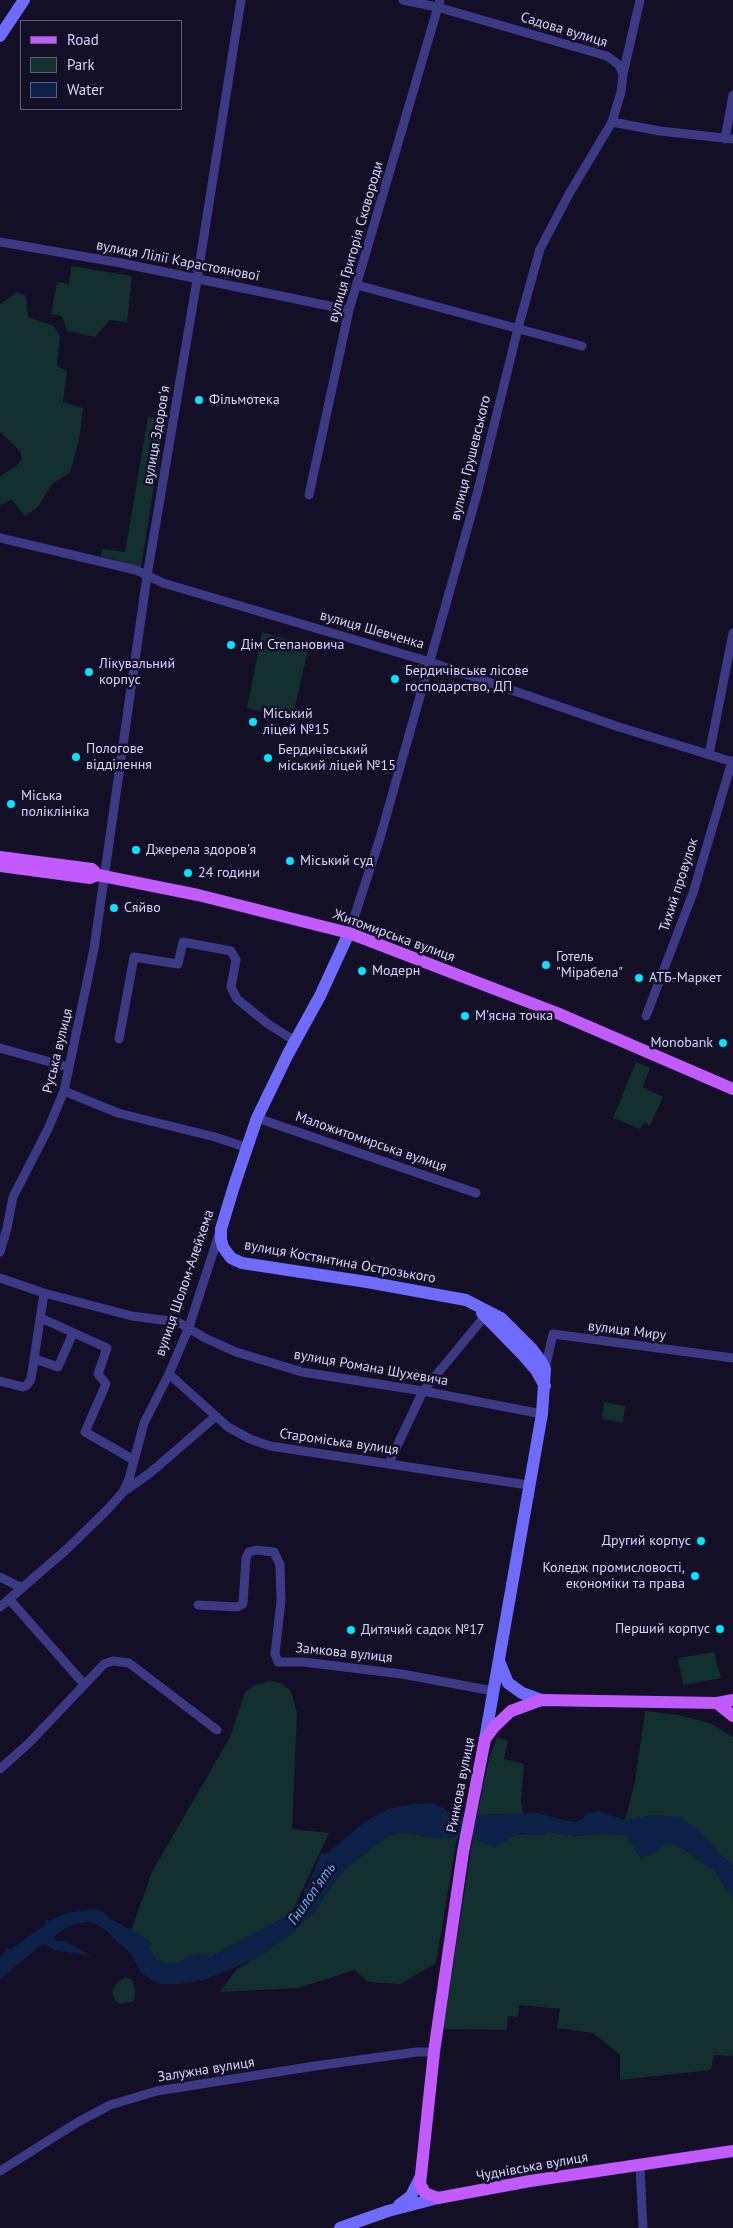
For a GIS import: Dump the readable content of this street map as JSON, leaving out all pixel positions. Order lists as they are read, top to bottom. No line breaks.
{"streets":{"main road":["Житомирська вулиця","вулиця Костянтина Острозького","вулиця Шолом-Алейхема","Ринкова вулиця","Чуднівська вулиця"],"street":["Садова вулиця","вулиця Григорія Сковороди","вулиця Лілії Карастоянової","вулиця Здоровʼя","вулиця Грушевського","вулиця Шевченка","Тихий провулок","Руська вулиця","Маложитомирська вулиця","вулиця Миру","вулиця Романа Шухевича","Староміська вулиця","Замкова вулиця","Залужна вулиця"]},"crossings":[["Садова вулиця","вулиця Григорія Сковороди"],["Садова вулиця","вулиця Грушевського"],["вулиця Григорія Сковороди","вулиця Лілії Карастоянової"],["вулиця Лілії Карастоянової","вулиця Здоровʼя"],["вулиця Здоровʼя","вулиця Шевченка"],["вулиця Здоровʼя","Житомирська вулиця"],["вулиця Здоровʼя","Руська вулиця"],["вулиця Грушевського","вулиця Шевченка"],["вулиця Грушевського","Житомирська вулиця"],["вулиця Грушевського","вулиця Шолом-Алейхема"],["вулиця Шевченка","Тихий провулок"],["Житомирська вулиця","Руська вулиця"],["Житомирська вулиця","вулиця Шолом-Алейхема"],["Маложитомирська вулиця","вулиця Шолом-Алейхема"],["вулиця Костянтина Острозького","вулиця Шолом-Алейхема"],["вулиця Костянтина Острозького","вулиця Миру"],["вулиця Костянтина Острозького","Ринкова вулиця"],["вулиця Шолом-Алейхема","вулиця Романа Шухевича"],["вулиця Шолом-Алейхема","Староміська вулиця"],["вулиця Миру","Ринкова вулиця"],["вулиця Романа Шухевича","Ринкова вулиця"],["Староміська вулиця","Ринкова вулиця"],["Замкова вулиця","Ринкова вулиця"],["Ринкова вулиця","Залужна вулиця"]],"water":["Гнилоп'ять"],"places":["Фільмотека","Дім Степановича","Лікувальний корпус","Бердичівське лісове господарство, ДП","Міський ліцей №15","Пологове відділення","Бердичівський міський ліцей №15","Міська поліклініка","Джерела здоров'я","Міський суд","24 години","Сяйво","Готель \"Мірабела\"","Модерн","АТБ-Маркет","М'ясна точка","Monobank","Другий корпус","Коледж промисловості, економіки та права","Перший корпус","Дитячий садок №17"],"legend":["Road","Park","Water"]}
